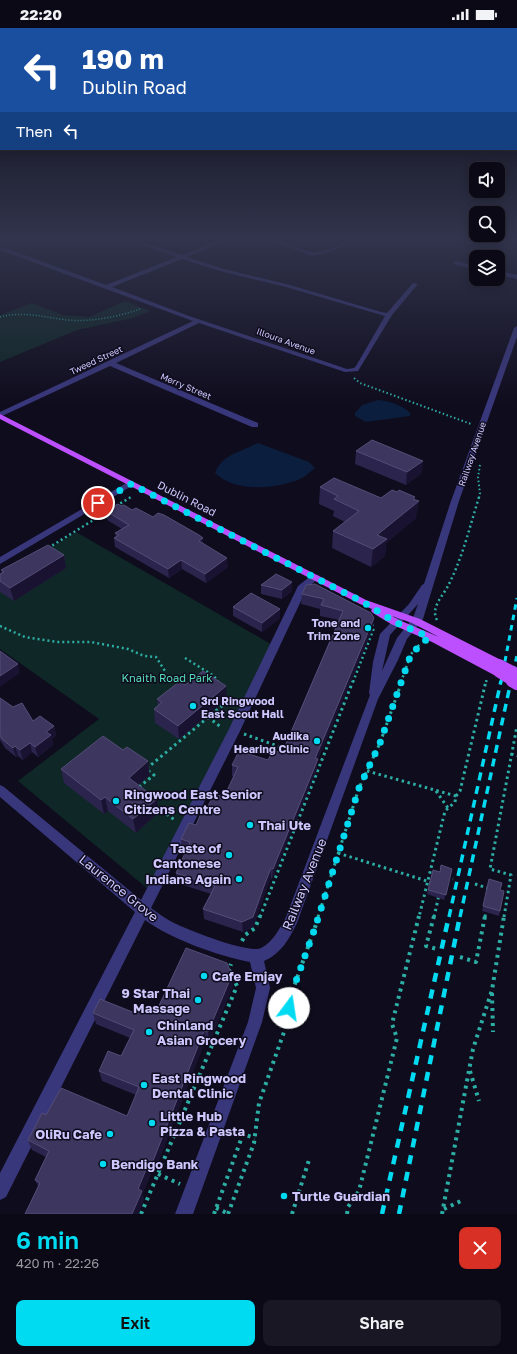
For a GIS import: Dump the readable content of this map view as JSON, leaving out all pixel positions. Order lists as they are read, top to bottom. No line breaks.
{"streets":{"main road":["Dublin Road"],"street":["Illoura Avenue","Tweed Street","Merry Street","Railway Avenue","Laurence Grove"]},"crossings":[["Illoura Avenue","Tweed Street"],["Tweed Street","Merry Street"],["Tweed Street","Dublin Road"],["Railway Avenue","Dublin Road"],["Railway Avenue","Laurence Grove"]],"parks":["Knaith Road Park"],"places":["Tone and Trim Zone","3rd Ringwood East Scout Hall","Audika Hearing Clinic","Ringwood East Senior Citizens Centre","Thai Ute","Taste of Cantonese","Indians Again","Cafe Emjay","9 Star Thai Massage","Chinland Asian Grocery","East Ringwood Dental Clinic","Little Hub Pizza & Pasta","OliRu Cafe","Bendigo Bank","Turtle Guardian"],"page":{"status":"22:20","turn":["190 m","Dublin Road"],"then":"Then","heading":["6 min","420 m · 22:26"],"buttons":["Exit","Share"]}}
